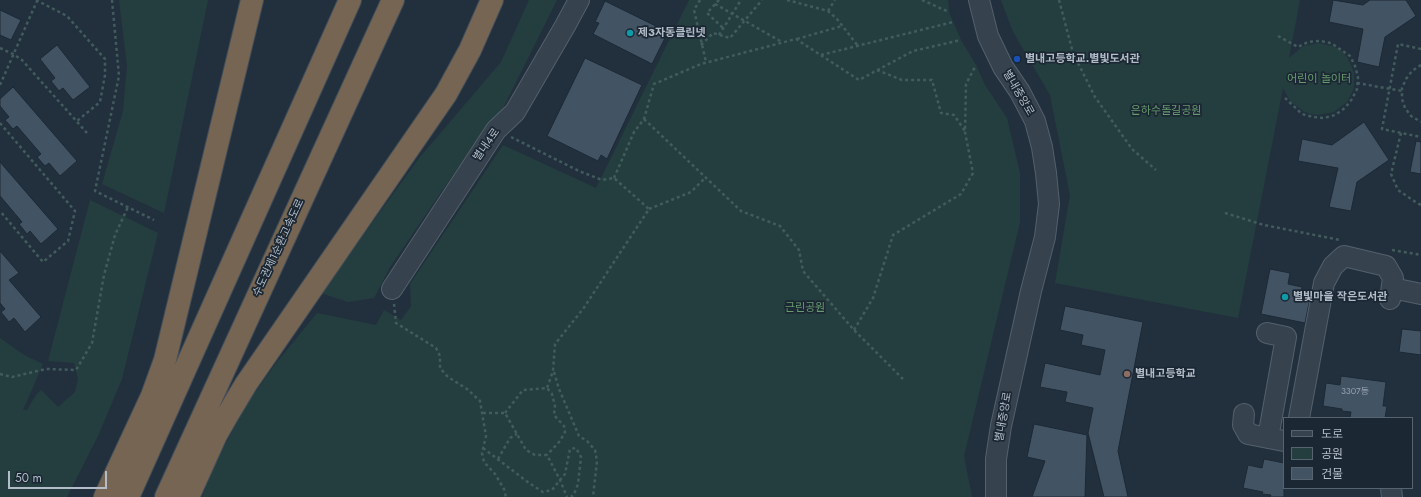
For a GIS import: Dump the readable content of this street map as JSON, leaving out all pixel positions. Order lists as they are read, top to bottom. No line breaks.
{"streets":{"highway":["수도권제1순환고속도로"],"street":["별내중앙로","별내4로"]},"parks":["어린이 놀이터","은하수돌길공원","근린공원"],"places":["제3자동클린넷","별내고등학교.별빛도서관","별빛마을 작은도서관","별내고등학교"],"house_numbers":["3307동"],"legend":["도로","공원","건물"],"scale_bar":"50 m"}
